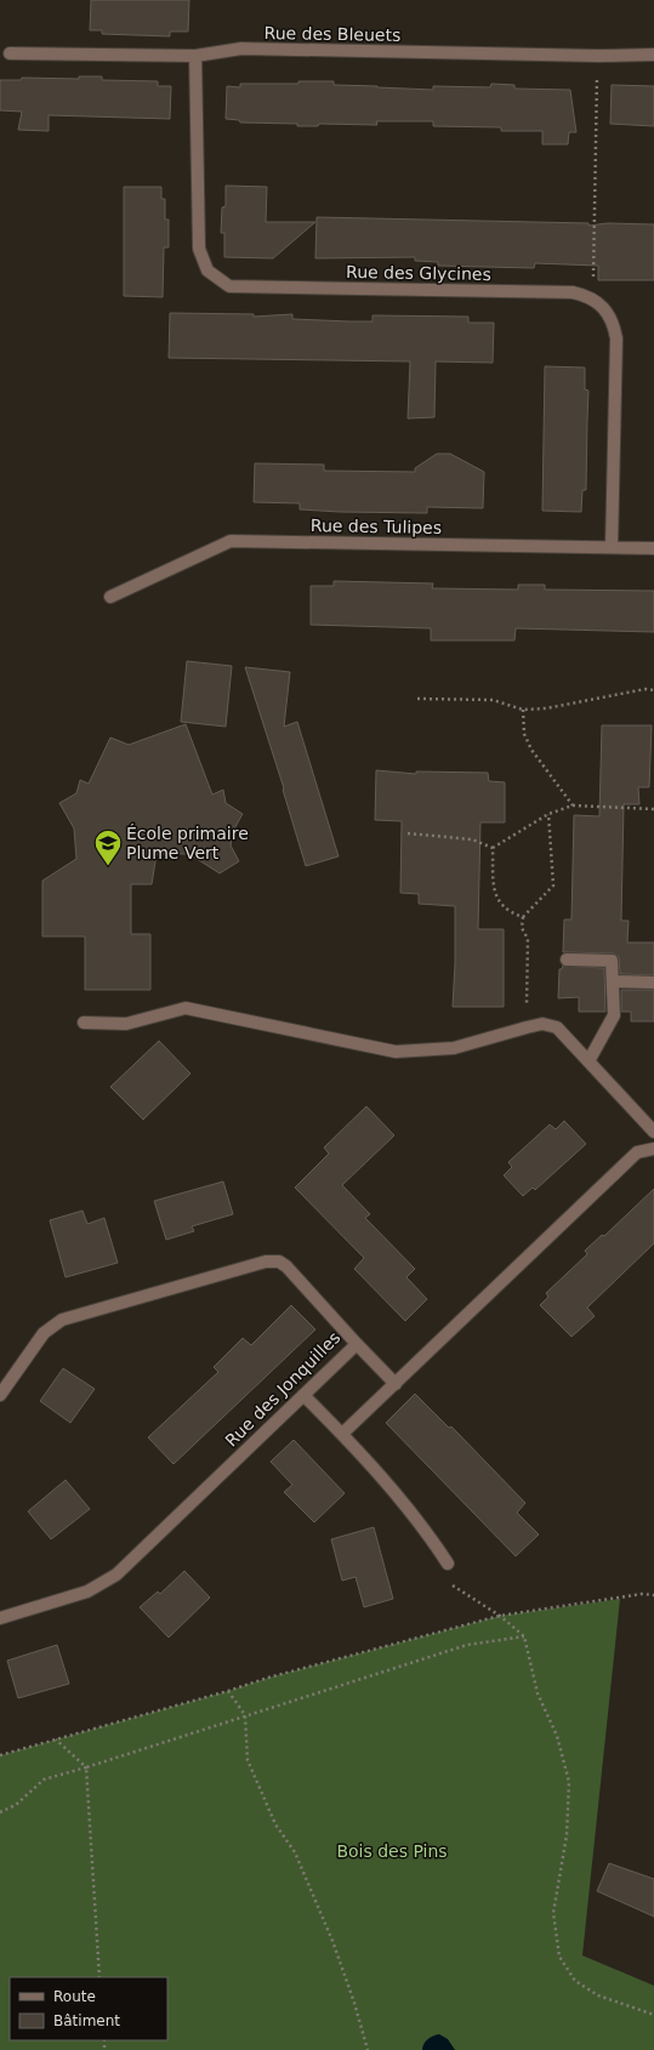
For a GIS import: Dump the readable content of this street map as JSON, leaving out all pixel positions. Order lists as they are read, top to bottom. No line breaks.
{"streets":{"street":["Rue des Bleuets","Rue des Glycines","Rue des Tulipes","Rue des Jonquilles"]},"crossings":[["Rue des Bleuets","Rue des Glycines"],["Rue des Glycines","Rue des Tulipes"]],"parks":["Bois des Pins"],"places":{"school or university":["École primaire Plume Vert"]},"legend":["Route","Bâtiment"]}
